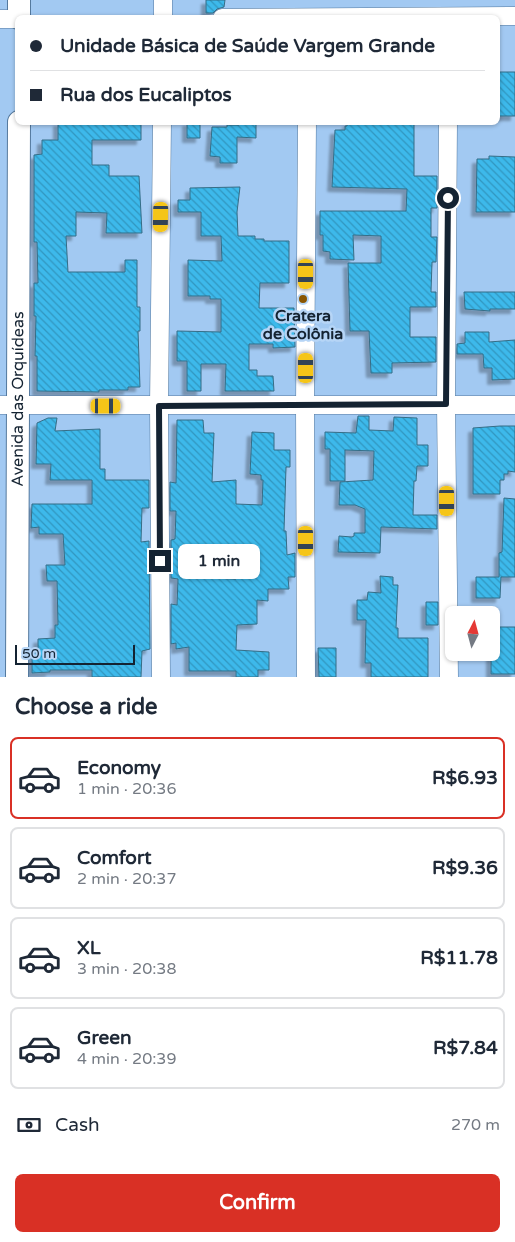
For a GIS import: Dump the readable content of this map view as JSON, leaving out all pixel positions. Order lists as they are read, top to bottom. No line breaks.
{"streets":{"street":["Avenida das Orquídeas"]},"places":["Cratera de Colônia"],"scale_bar":"50 m","north":"top","page":{"banner":["Unidade Básica de Saúde Vargem Grande","Rua dos Eucaliptos"],"bubble":"1 min","scale":"50 m","heading":"Choose a ride","list":[{"name":"Economy","note":"1 min · 20:36","value":"R$6.93"},{"name":"Comfort","note":"2 min · 20:37","value":"R$9.36"},{"name":"XL","note":"3 min · 20:38","value":"R$11.78"},{"name":"Green","note":"4 min · 20:39","value":"R$7.84"}],"pay":["Cash","270 m"],"buttons":"Confirm"}}
